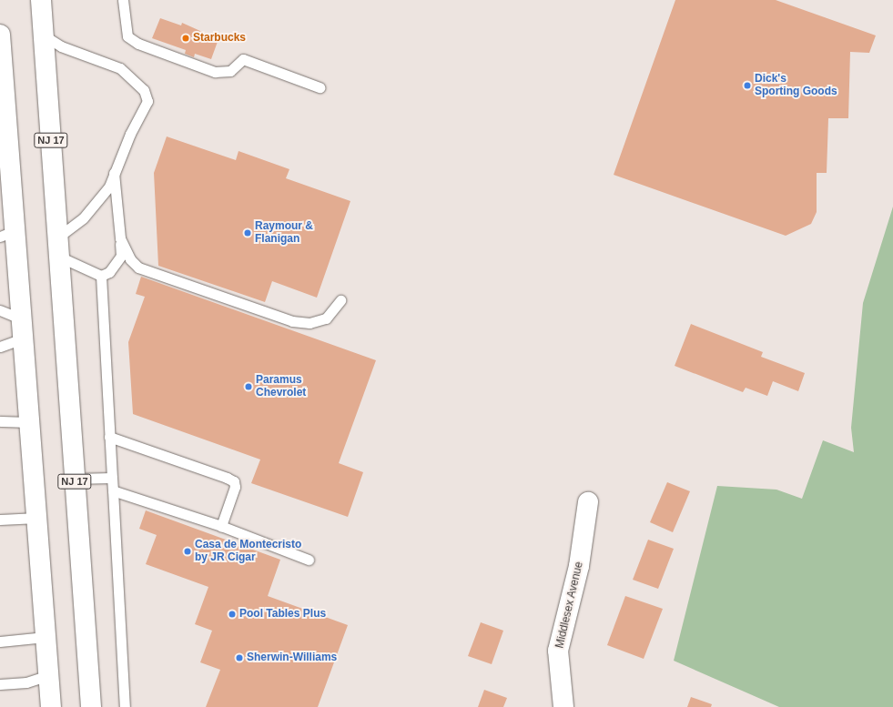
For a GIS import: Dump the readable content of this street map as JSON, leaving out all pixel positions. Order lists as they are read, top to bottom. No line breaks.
{"streets":{"main road":["NJ 17","Middlesex Avenue"]},"places":["Starbucks","Dick's Sporting Goods","Raymour & Flanigan","Paramus Chevrolet","Casa de Montecristo by JR Cigar","Pool Tables Plus","Sherwin-Williams"]}
